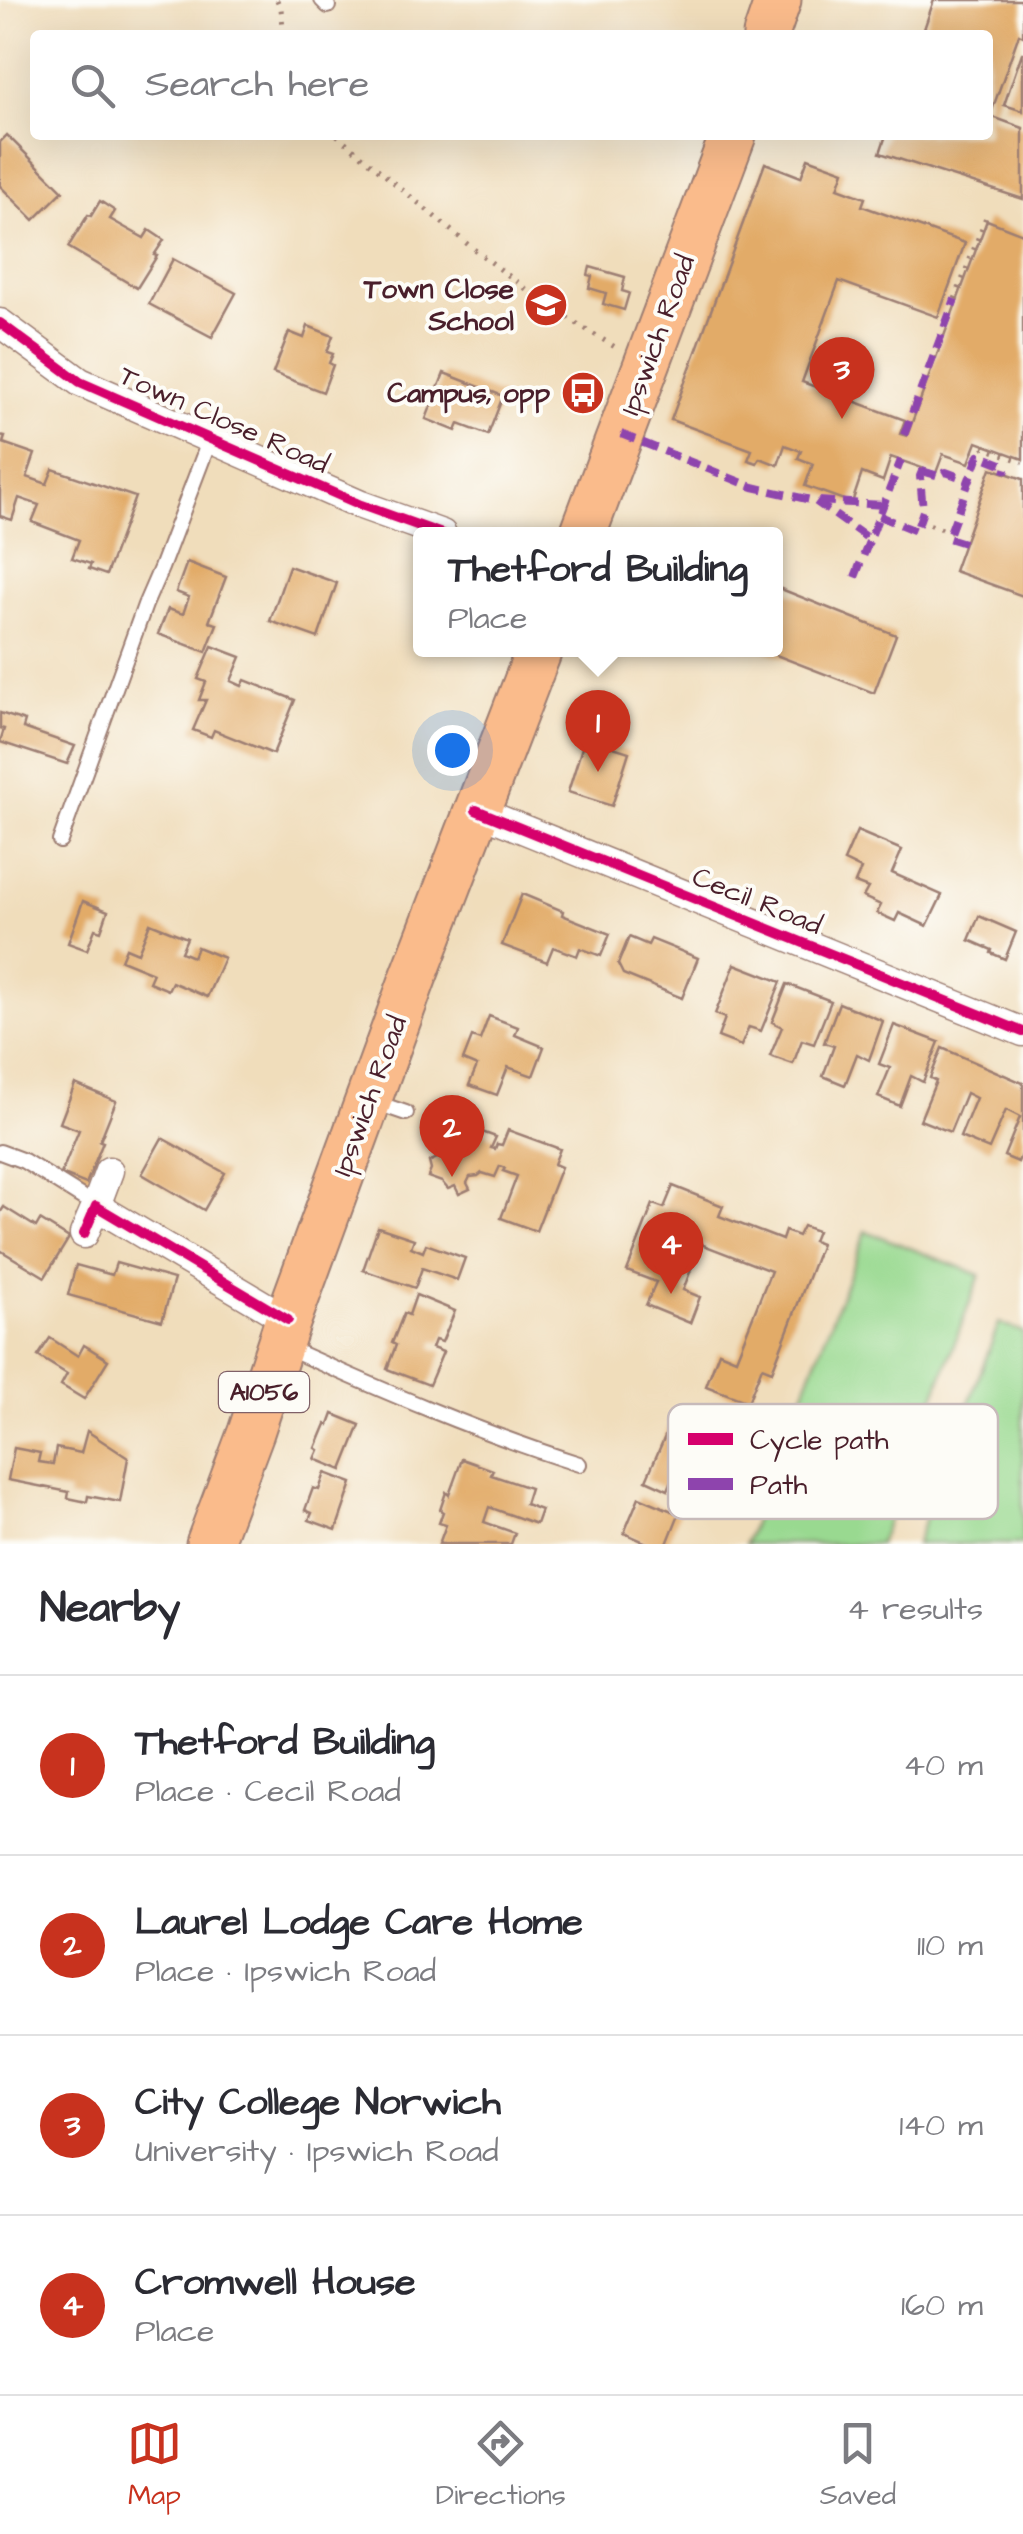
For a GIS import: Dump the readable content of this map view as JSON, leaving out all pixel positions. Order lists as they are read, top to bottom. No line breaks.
{"streets":{"main road":["Ipswich Road","A1056"],"street":["Town Close Road","Cecil Road"]},"crossings":[["Ipswich Road","Cecil Road"]],"places":{"school or university":["Town Close School"],"bus stop":["Campus, opp"]},"legend":["Cycle path","Path"],"page":{"search":"Search here","pins":["3","1","2","4"],"popup":["Thetford Building","Place"],"heading":["Nearby","4 results"],"list":[{"mark":"1","name":"Thetford Building","note":"Place · Cecil Road","value":"40 m"},{"mark":"2","name":"Laurel Lodge Care Home","note":"Place · Ipswich Road","value":"110 m"},{"mark":"3","name":"City College Norwich","note":"University · Ipswich Road","value":"140 m"},{"mark":"4","name":"Cromwell House","note":"Place","value":"160 m"}],"nav":["Map","Directions","Saved"]}}
